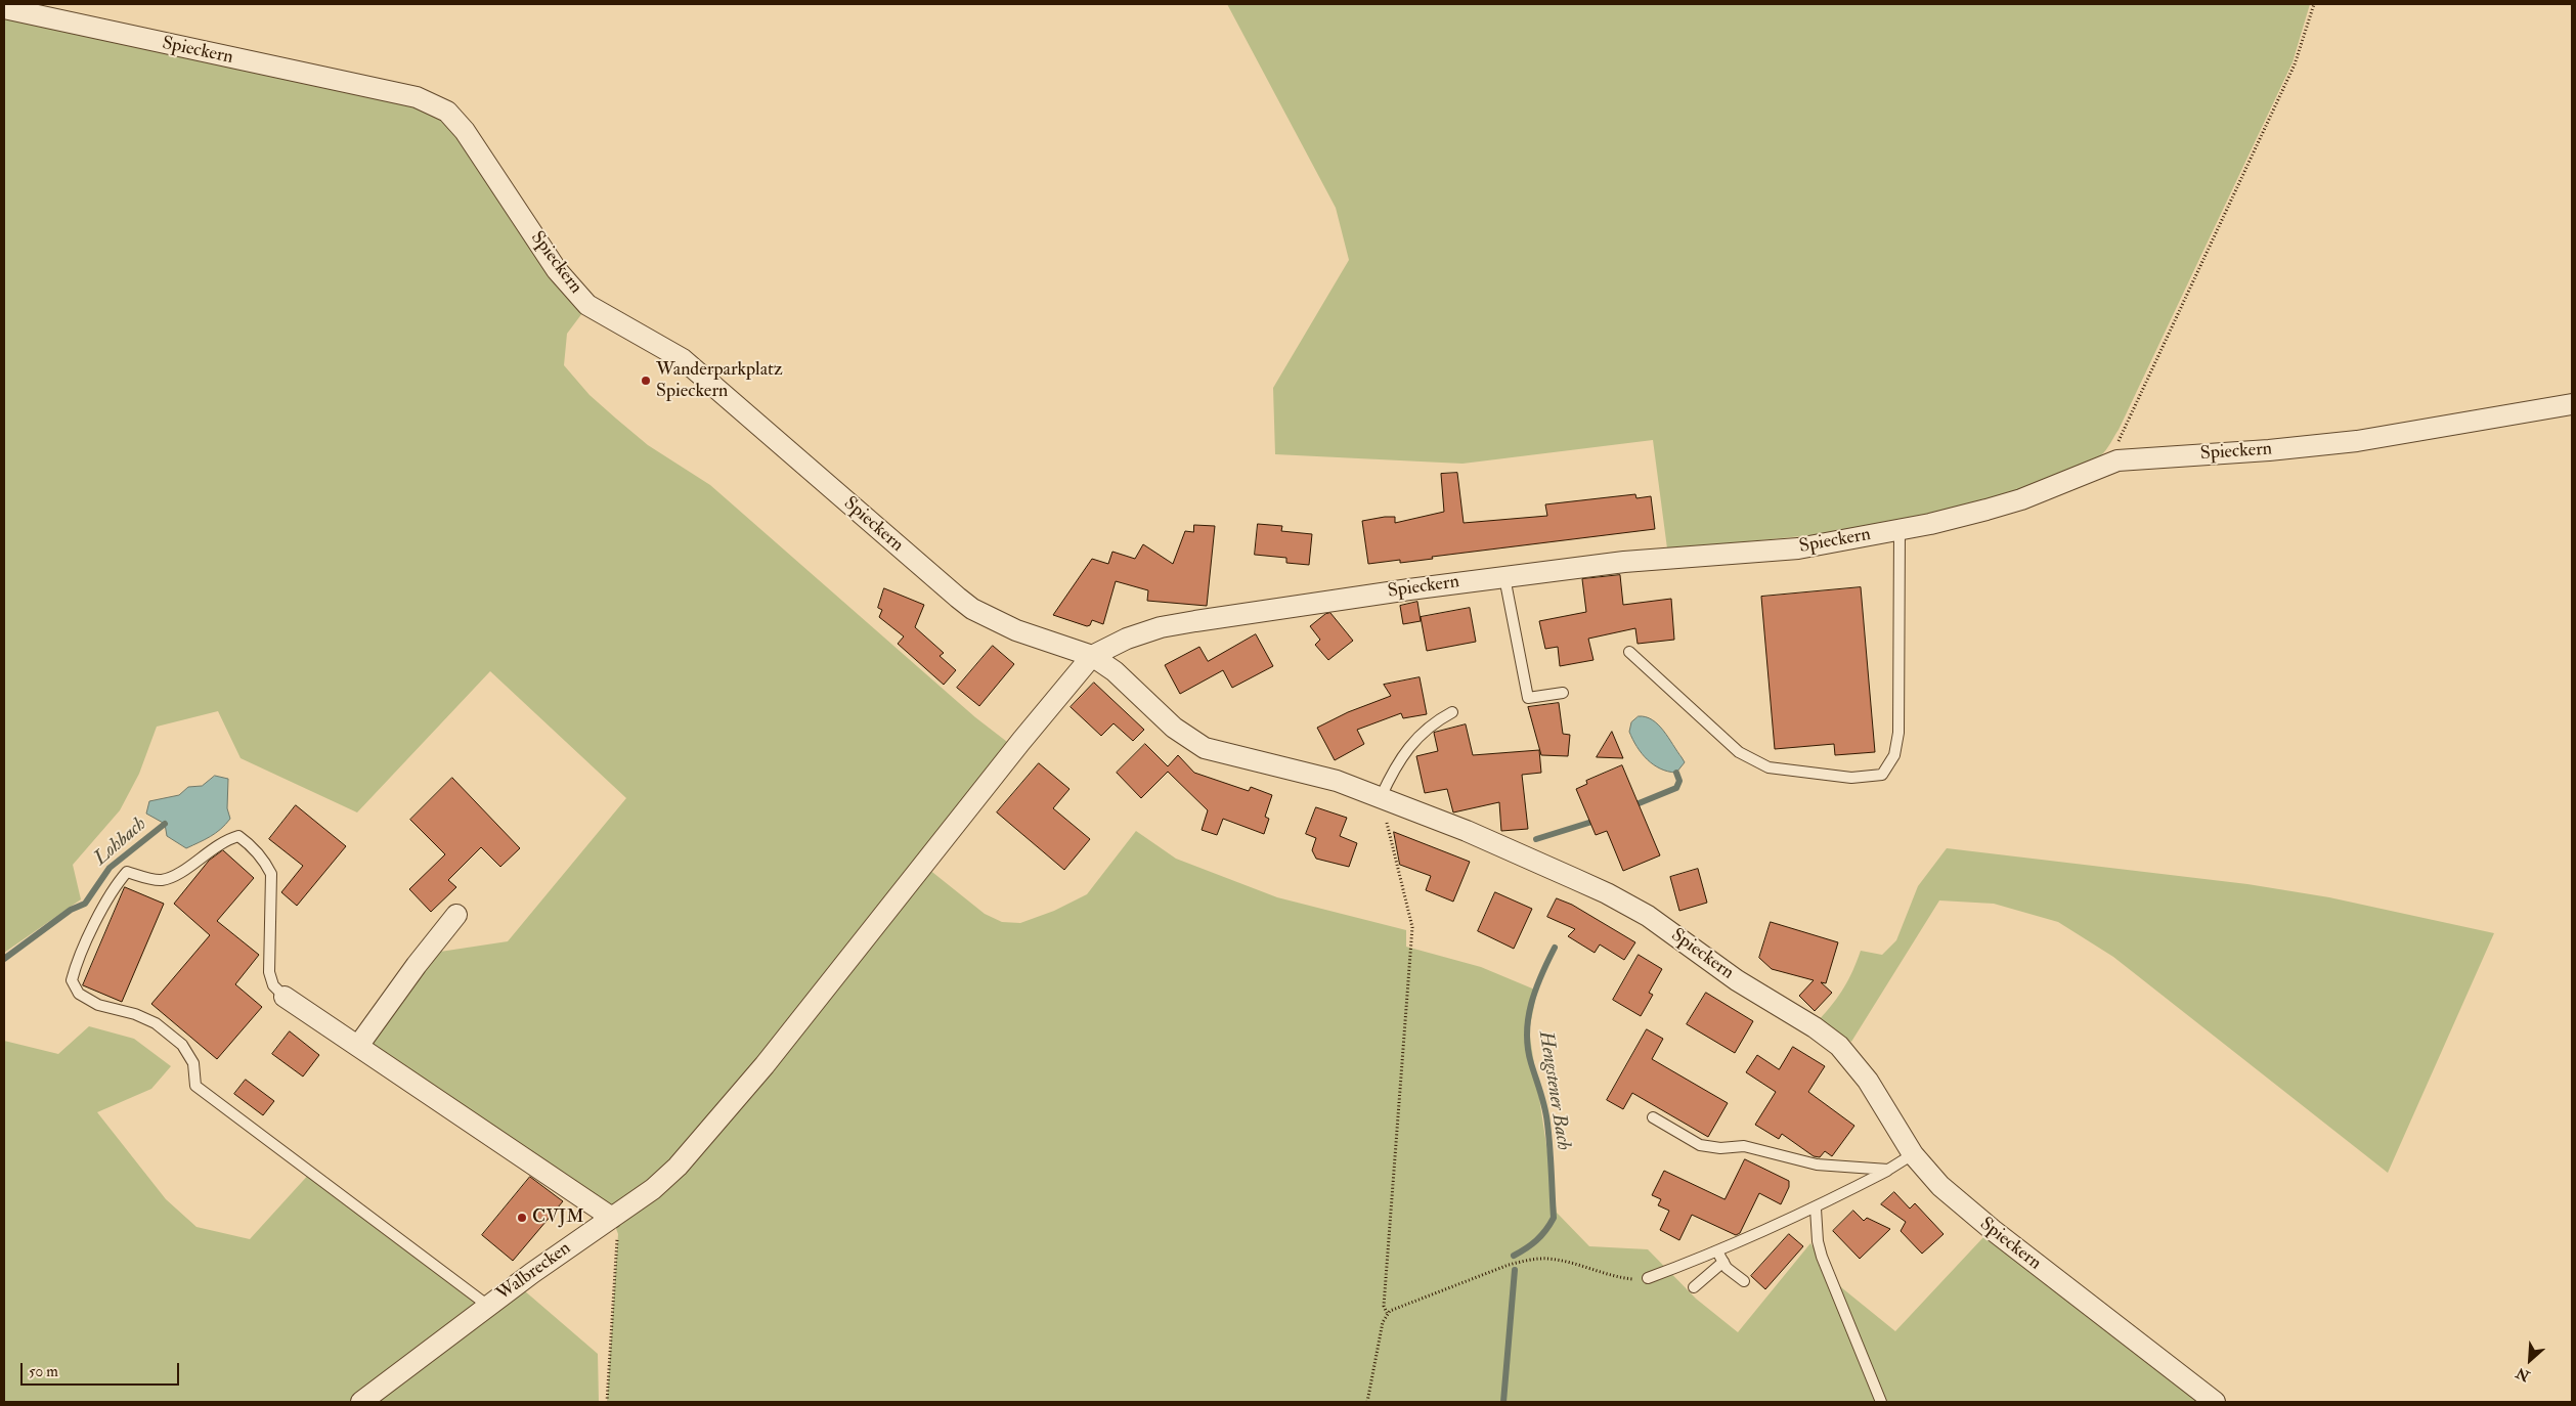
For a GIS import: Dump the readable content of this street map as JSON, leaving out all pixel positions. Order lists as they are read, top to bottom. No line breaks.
{"streets":{"street":["Spieckern","Walbrecken"]},"crossings":[["Spieckern","Walbrecken"]],"water":["Lohbach","Hengstener Bach"],"places":["Wanderparkplatz Spieckern","CVJM"],"scale_bar":"50 m","north":"bottom left"}
